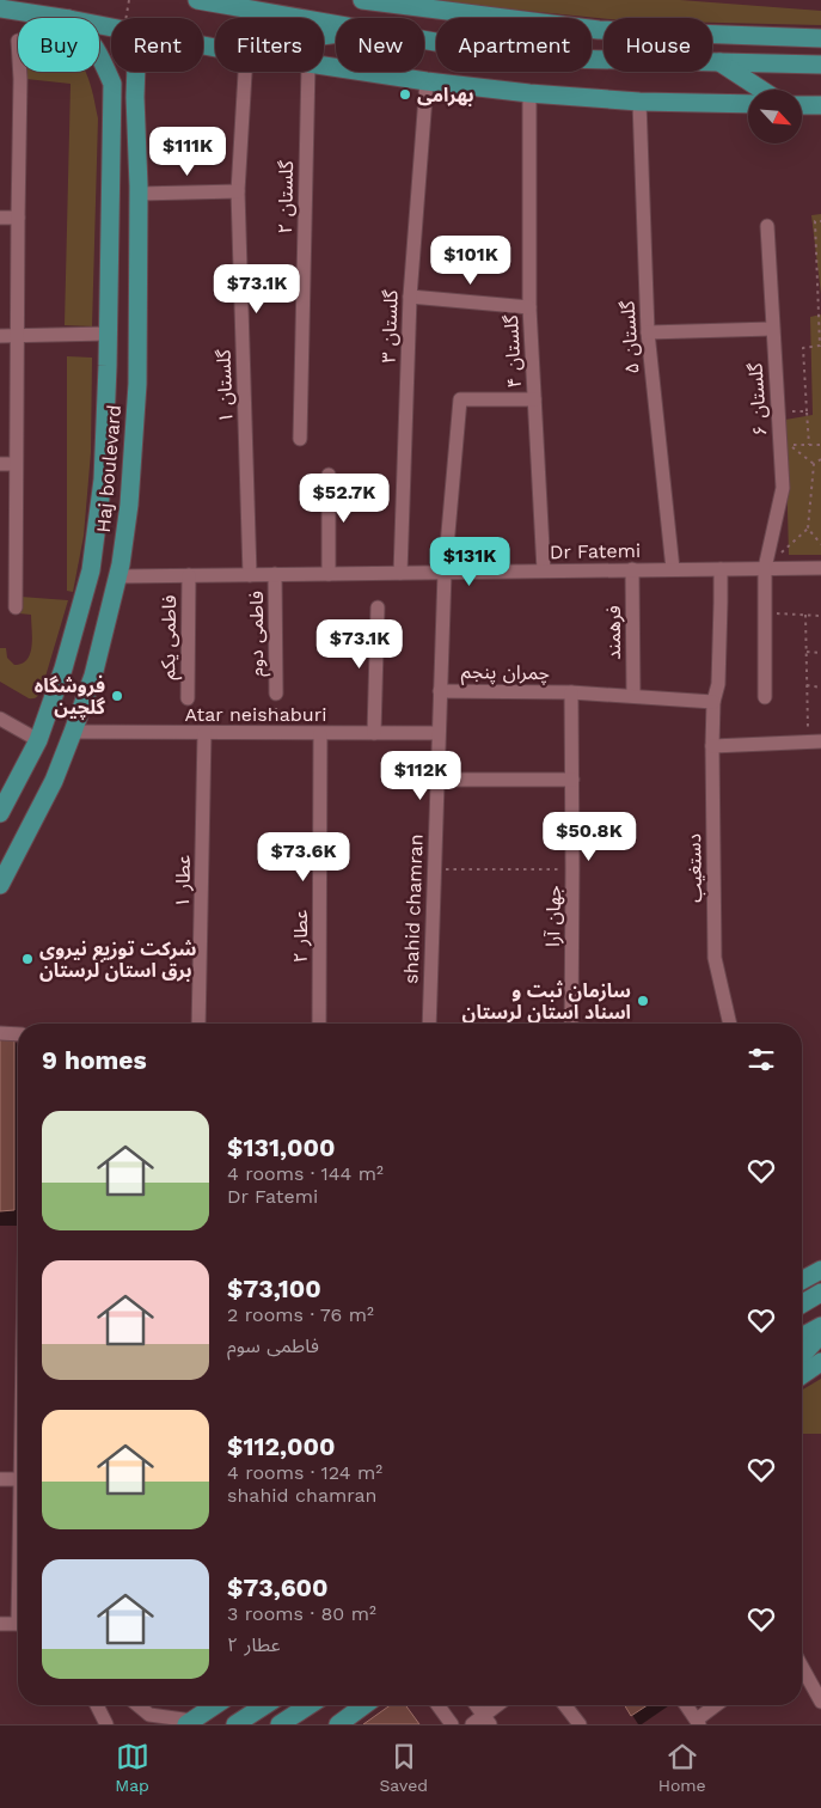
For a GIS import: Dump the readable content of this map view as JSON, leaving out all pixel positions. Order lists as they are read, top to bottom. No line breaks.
{"streets":{"main road":["Haj boulevard"],"street":["گلستان ۲","گلستان ۳","گلستان ۵","گلستان ۴","گلستان ۱","گلستان ۶","Dr Fatemi","فرهمند","فاطمی دوم","فاطمی یکم","چمران پنجم","Atar neishaburi","دستغیب","عطار ۱","shahid chamran","جهان آرا","عطار ۲"]},"crossings":[["گلستان ۳","Dr Fatemi"],["گلستان ۵","Dr Fatemi"],["گلستان ۴","Dr Fatemi"],["گلستان ۴","shahid chamran"],["گلستان ۱","Dr Fatemi"],["گلستان ۶","Dr Fatemi"],["Haj boulevard","Dr Fatemi"],["Haj boulevard","Atar neishaburi"],["Dr Fatemi","فرهمند"],["Dr Fatemi","فاطمی دوم"],["Dr Fatemi","فاطمی یکم"],["Dr Fatemi","دستغیب"],["Dr Fatemi","shahid chamran"],["فرهمند","چمران پنجم"],["چمران پنجم","دستغیب"],["چمران پنجم","shahid chamran"],["چمران پنجم","جهان آرا"],["Atar neishaburi","عطار ۱"],["Atar neishaburi","shahid chamran"],["Atar neishaburi","عطار ۲"]],"places":["بهرامی","فروشگاه گلچین","شرکت توزیع نیروی برق استان لرستان","سازمان ثبت و اسناد استان لرستان"],"north":"bottom right","page":{"chip":["Buy","Rent","Filters","New","Apartment","House"],"price":["$111K","$101K","$73.1K","$52.7K","$131K","$73.1K","$112K","$50.8K","$73.6K"],"heading":"9 homes","list":[{"name":"$131,000","note":"4 rooms · 144 m² · Dr Fatemi"},{"name":"$73,100","note":"2 rooms · 76 m² · فاطمی سوم"},{"name":"$112,000","note":"4 rooms · 124 m² · shahid chamran"},{"name":"$73,600","note":"3 rooms · 80 m² · عطار ۲"}],"tabs":["Map","Saved","Home"]}}
